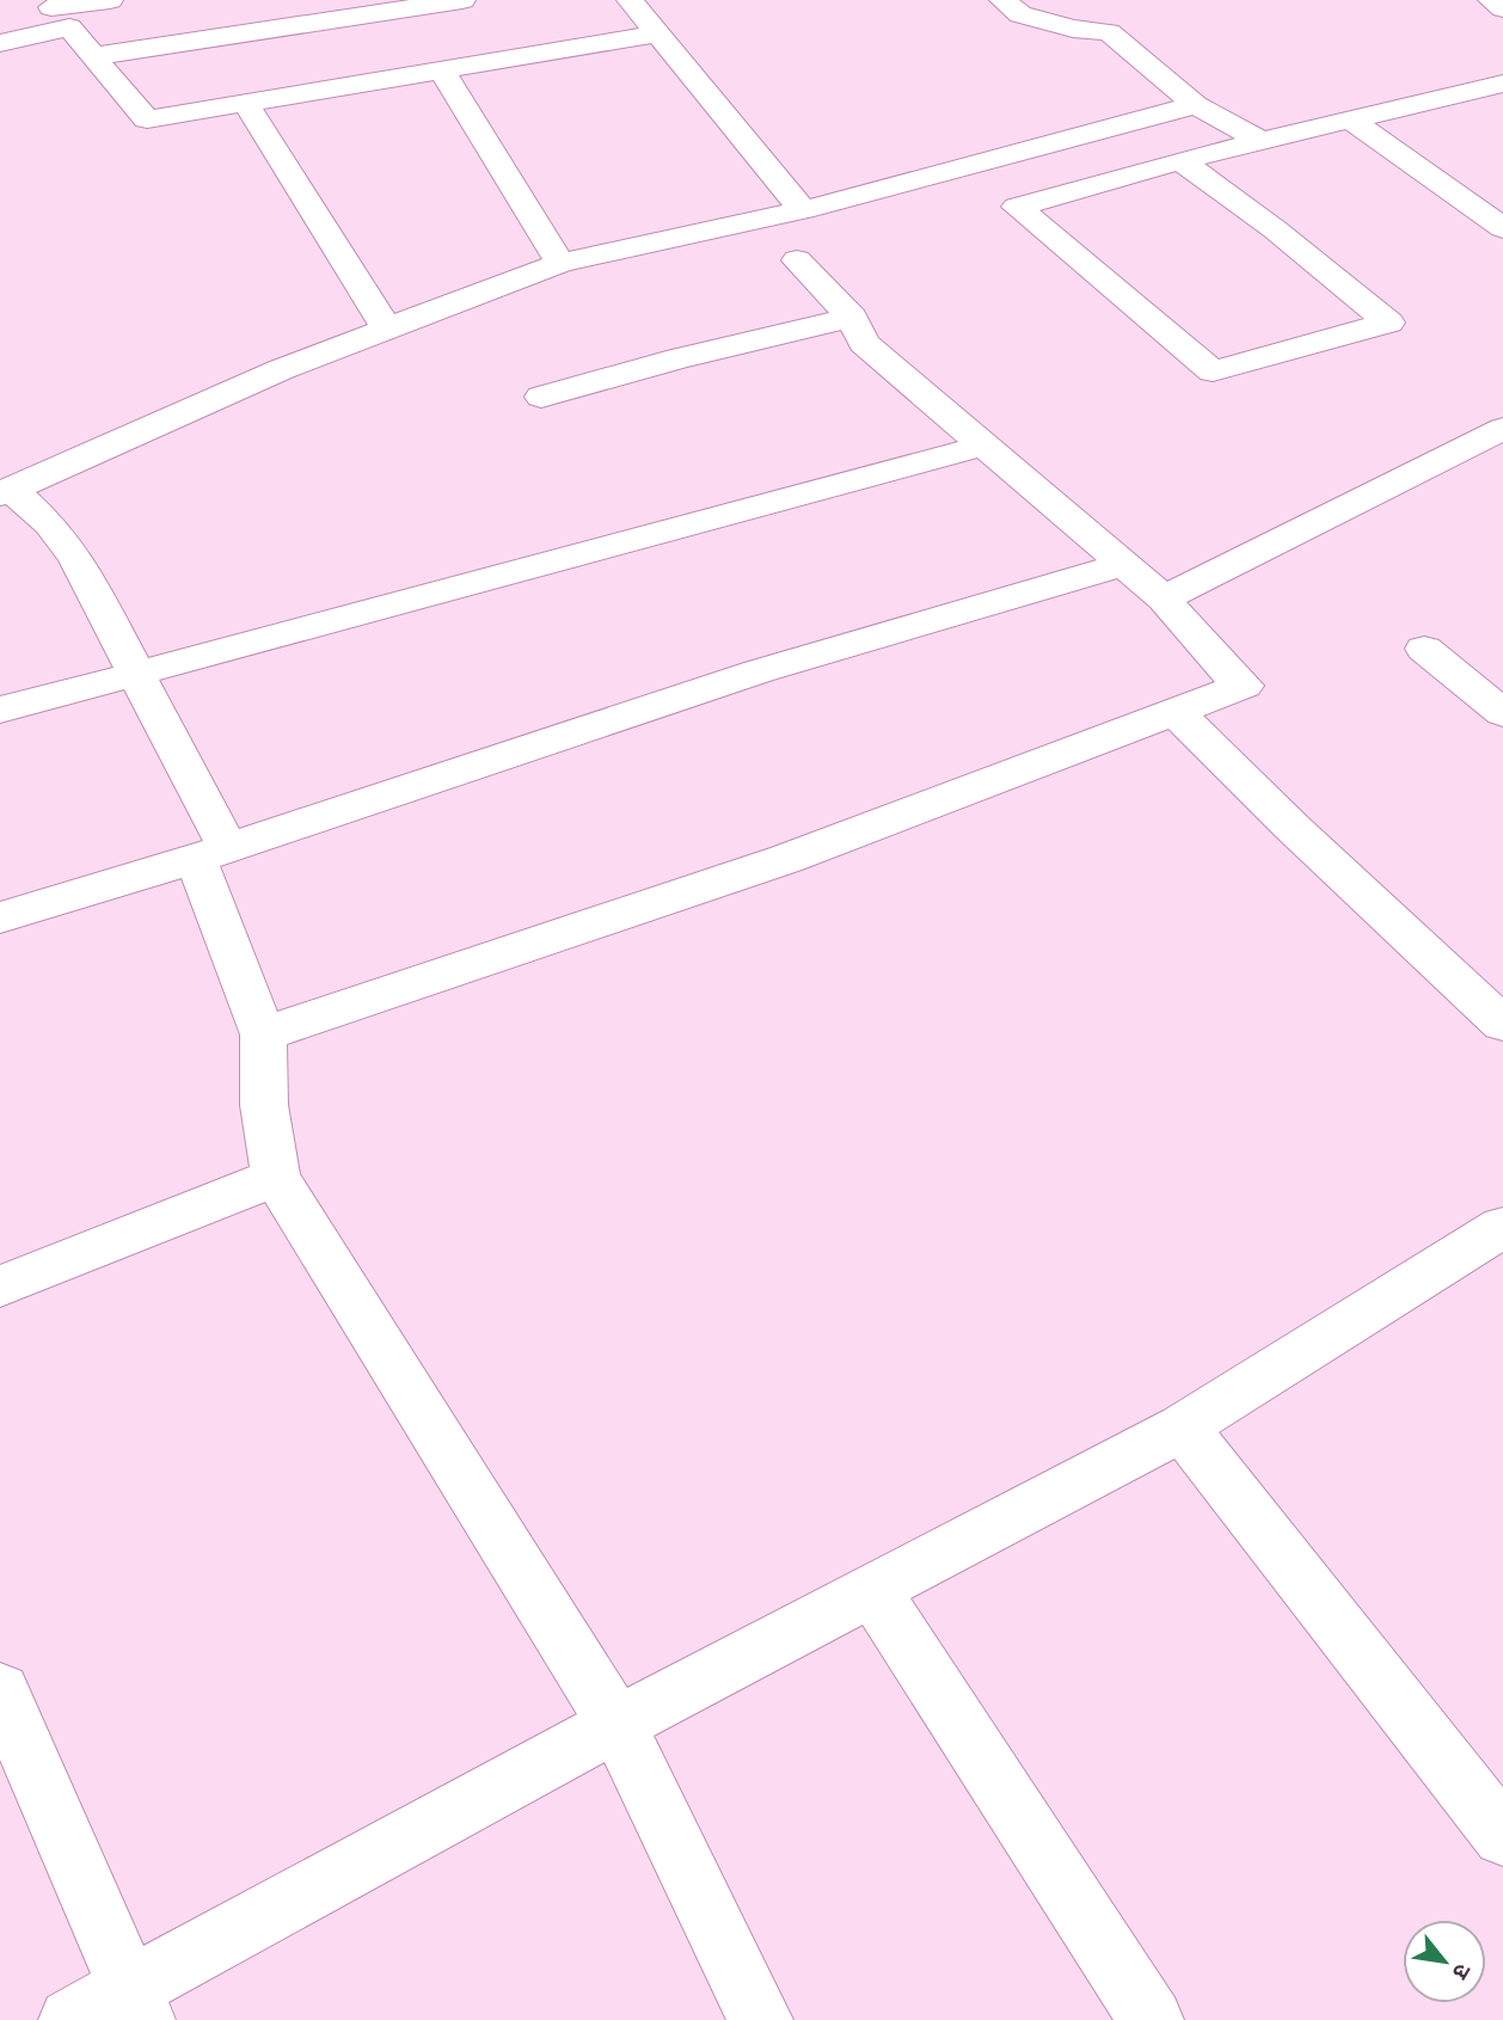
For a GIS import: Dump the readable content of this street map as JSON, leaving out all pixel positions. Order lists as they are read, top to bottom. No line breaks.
{"north":"bottom right"}
